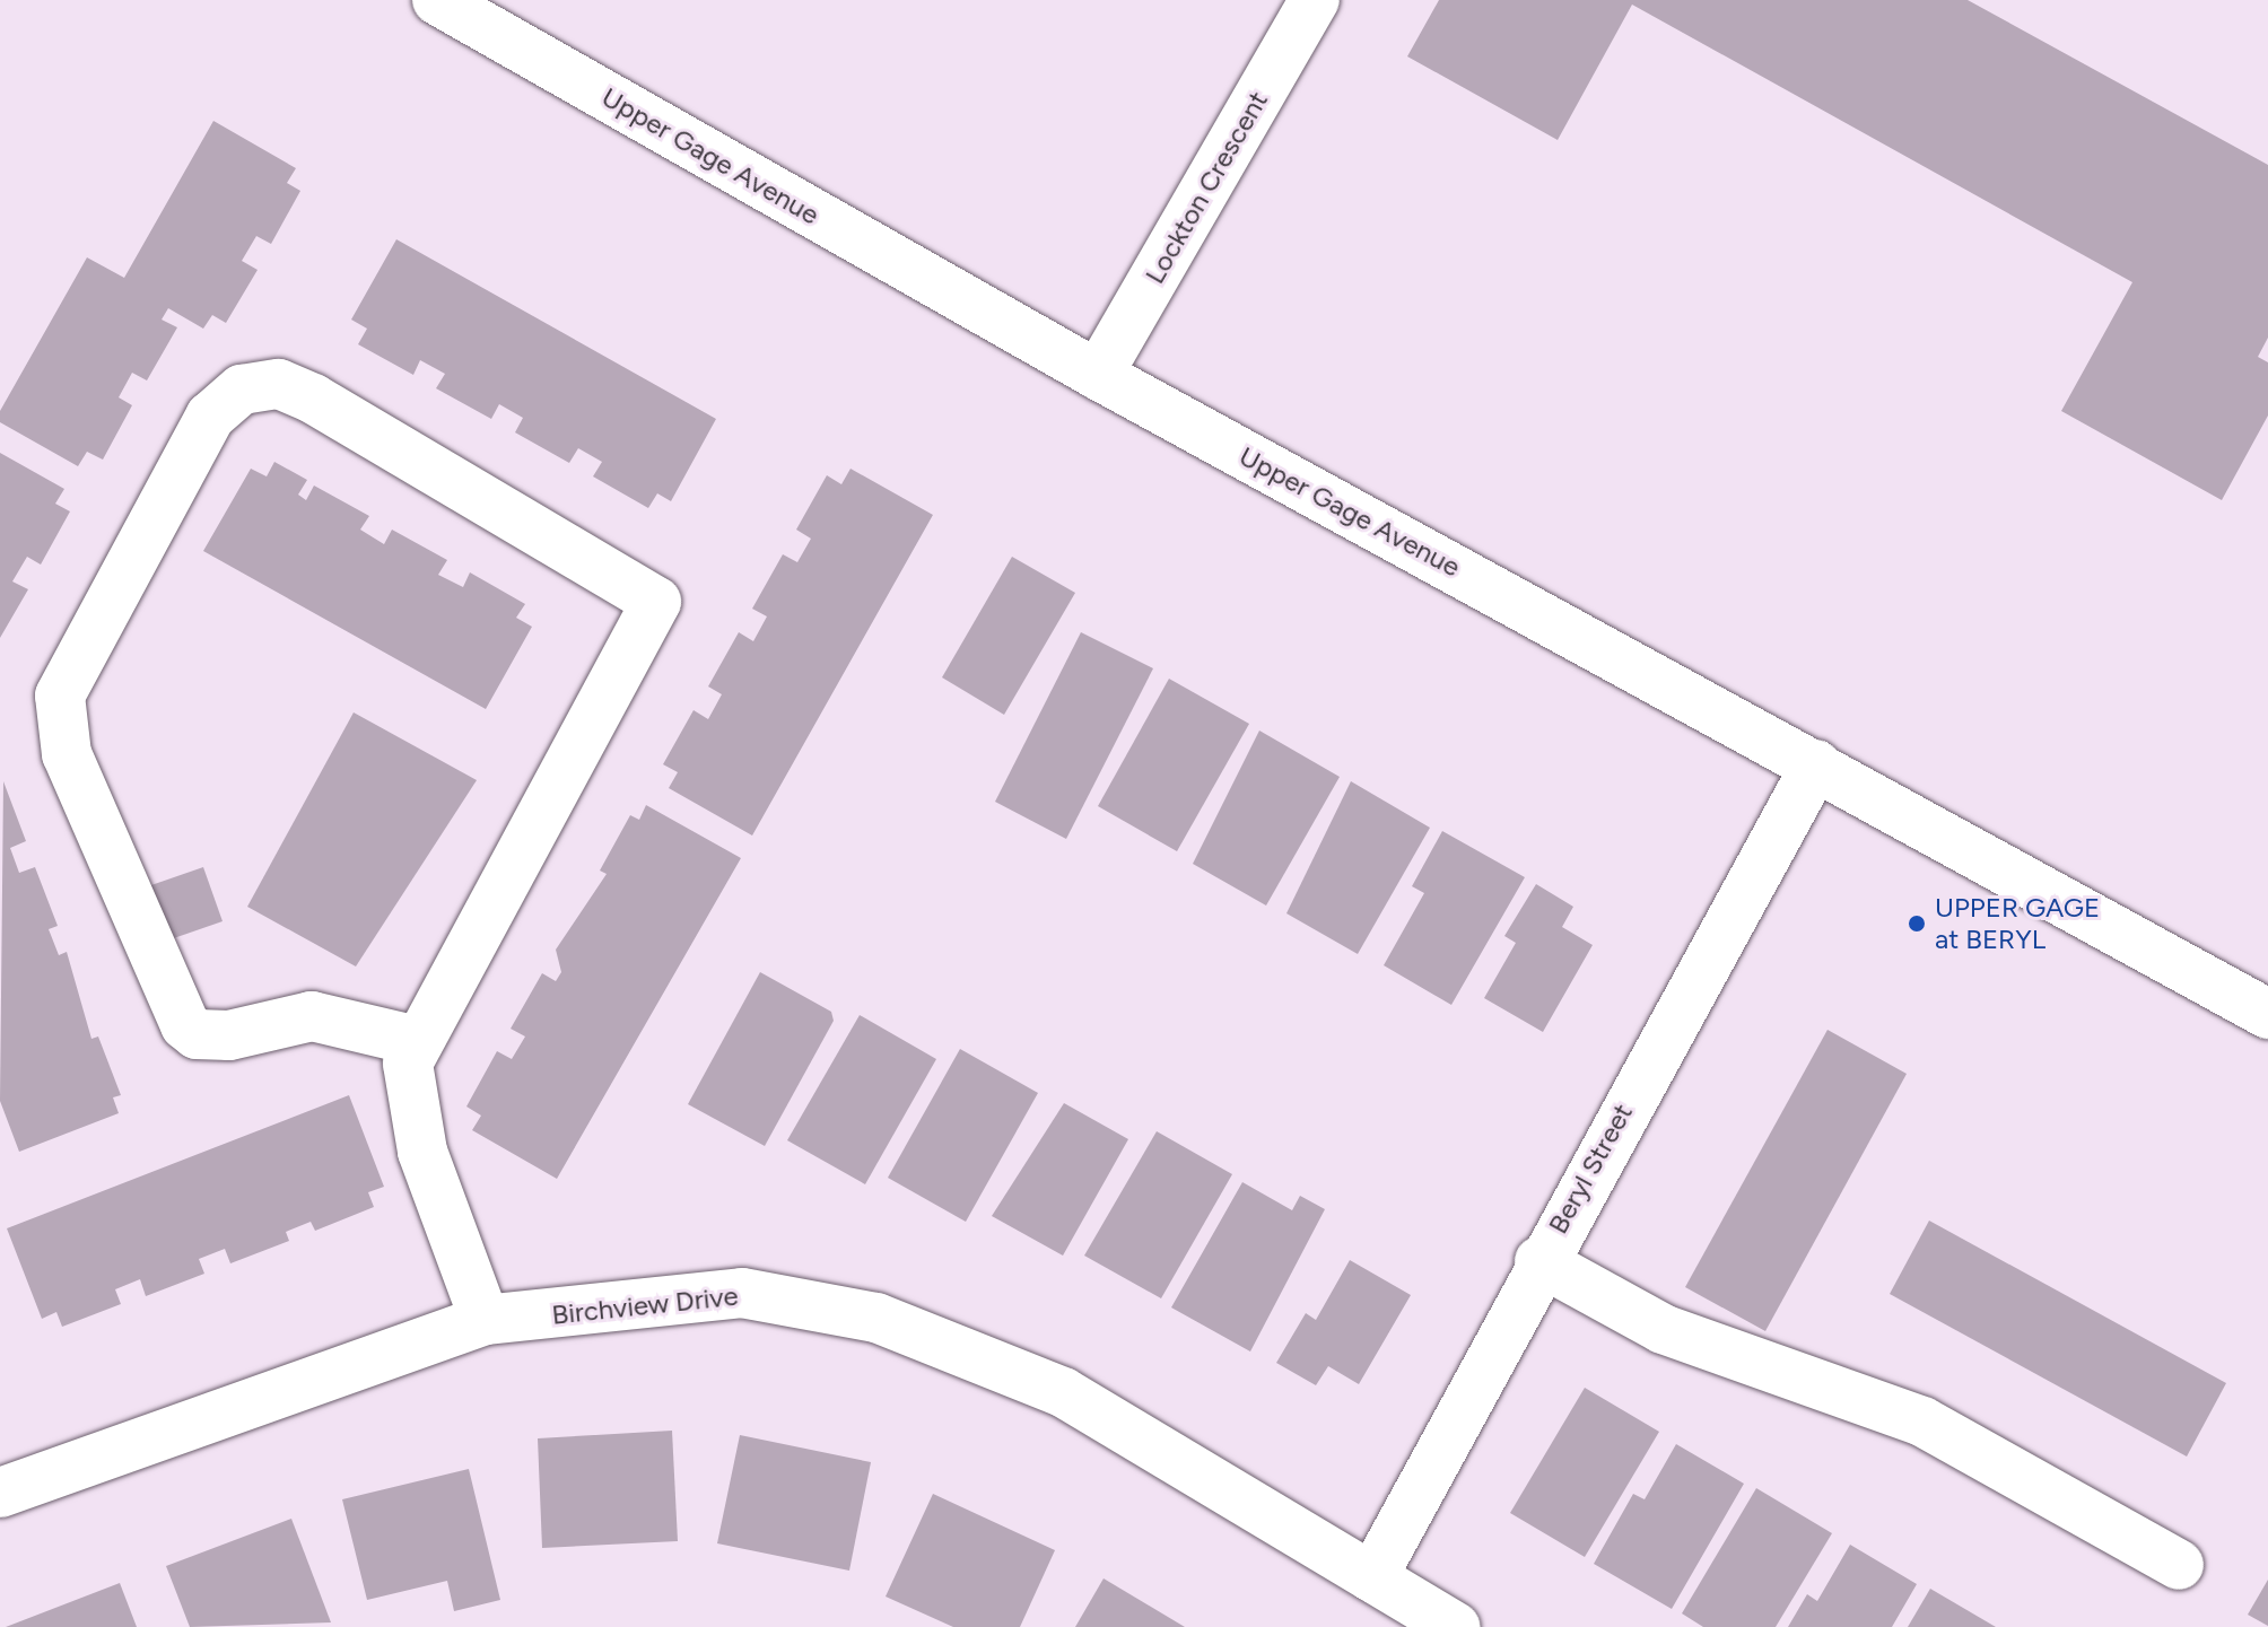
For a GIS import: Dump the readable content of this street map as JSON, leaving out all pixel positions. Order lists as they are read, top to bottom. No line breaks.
{"streets":{"street":["Upper Gage Avenue","Lockton Crescent","Beryl Street","Birchview Drive"]},"crossings":[["Upper Gage Avenue","Lockton Crescent"],["Upper Gage Avenue","Beryl Street"],["Beryl Street","Birchview Drive"]],"places":["UPPER GAGE at BERYL"]}
